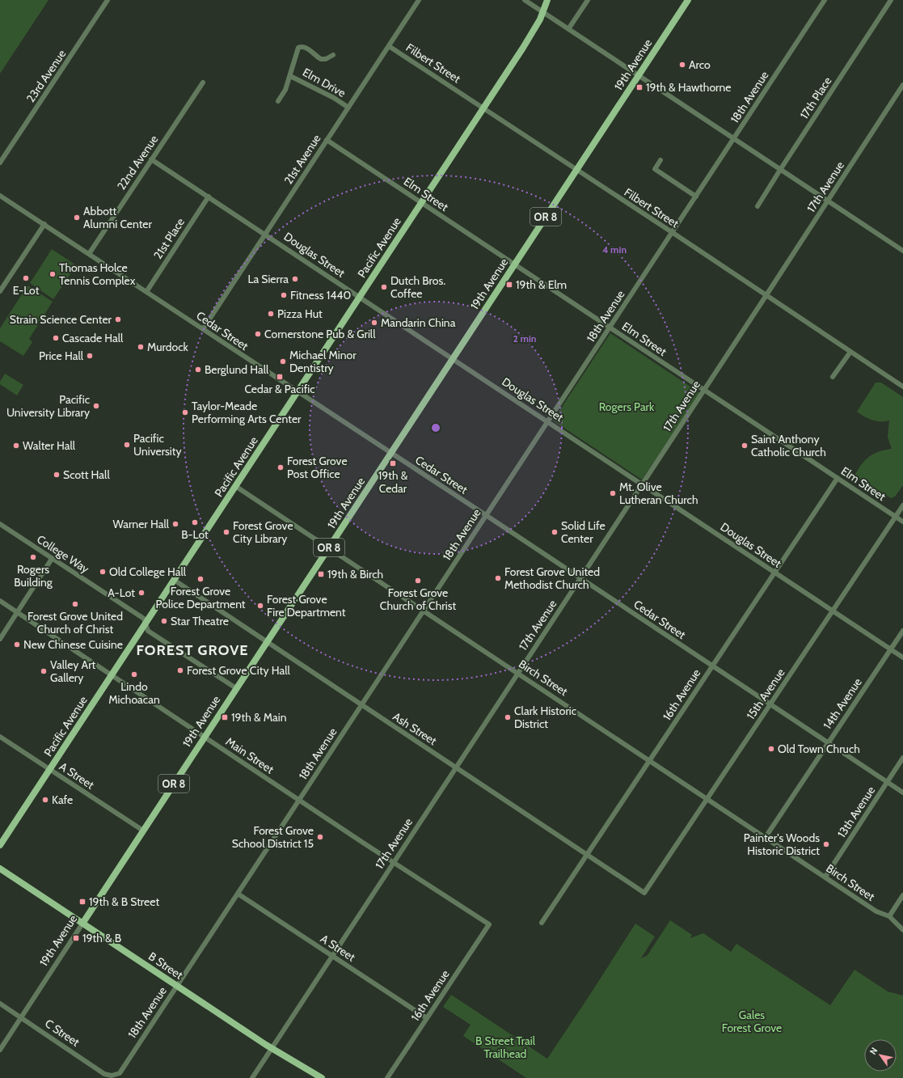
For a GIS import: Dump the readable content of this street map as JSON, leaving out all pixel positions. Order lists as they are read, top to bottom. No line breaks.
{"streets":{"main road":["19th Avenue","OR 8","Pacific Avenue","B Street"],"street":["Filbert Street","23rd Avenue","Elm Drive","18th Avenue","17th Place","21st Avenue","22nd Avenue","17th Avenue","Elm Street","21st Place","Douglas Street","Cedar Street","College Way","Birch Street","15th Avenue","16th Avenue","14th Avenue","Ash Street","Main Street","A Street","13th Avenue","C Street"]},"crossings":[["Filbert Street","19th Avenue"],["Filbert Street","18th Avenue"],["Filbert Street","21st Avenue"],["Filbert Street","17th Avenue"],["Filbert Street","Pacific Avenue"],["19th Avenue","Elm Street"],["19th Avenue","Douglas Street"],["19th Avenue","Cedar Street"],["19th Avenue","College Way"],["19th Avenue","Birch Street"],["19th Avenue","Ash Street"],["19th Avenue","Main Street"],["19th Avenue","A Street"],["19th Avenue","B Street"],["19th Avenue","C Street"],["Elm Drive","21st Avenue"],["18th Avenue","Elm Street"],["18th Avenue","Douglas Street"],["18th Avenue","Cedar Street"],["18th Avenue","Birch Street"],["18th Avenue","Ash Street"],["18th Avenue","Main Street"],["18th Avenue","A Street"],["18th Avenue","B Street"],["18th Avenue","C Street"],["21st Avenue","Elm Street"],["21st Avenue","Douglas Street"],["21st Avenue","Cedar Street"],["22nd Avenue","Douglas Street"],["22nd Avenue","Cedar Street"],["17th Avenue","Elm Street"],["17th Avenue","Douglas Street"],["17th Avenue","Cedar Street"],["17th Avenue","Birch Street"],["17th Avenue","Ash Street"],["17th Avenue","Main Street"],["17th Avenue","A Street"],["17th Avenue","B Street"],["Elm Street","Pacific Avenue"],["Elm Street","15th Avenue"],["Elm Street","16th Avenue"],["21st Place","Douglas Street"],["21st Place","Cedar Street"],["Pacific Avenue","Douglas Street"],["Pacific Avenue","Cedar Street"],["Pacific Avenue","College Way"],["Pacific Avenue","Birch Street"],["Pacific Avenue","Ash Street"],["Pacific Avenue","Main Street"],["Pacific Avenue","A Street"],["Douglas Street","15th Avenue"],["Douglas Street","16th Avenue"],["Douglas Street","14th Avenue"],["Cedar Street","15th Avenue"],["Cedar Street","16th Avenue"],["Cedar Street","14th Avenue"],["Cedar Street","13th Avenue"],["Birch Street","15th Avenue"],["Birch Street","16th Avenue"],["Birch Street","14th Avenue"],["Birch Street","13th Avenue"],["15th Avenue","Ash Street"],["16th Avenue","Ash Street"],["16th Avenue","Main Street"],["16th Avenue","A Street"]],"districts":["FOREST GROVE"],"parks":["Rogers Park","Gales Forest Grove","B Street Trail Trailhead"],"places":{"other":["Arco","Abbott Alumni Center","Thomas Holce Tennis Complex","E-Lot","La Sierra","Dutch Bros. Coffee","Fitness 1440","Pizza Hut","Strain Science Center","Mandarin China","Cornerstone Pub & Grill","Cascade Hall","Murdock","Price Hall","Michael Minor Dentistry","Berglund Hall","Pacific University Library","Taylor-Meade Performing Arts Center","Pacific University","Walter Hall","Saint Anthony Catholic Church","Forest Grove Post Office","Scott Hall","Mt. Olive Lutheran Church","B-Lot","Warner Hall","Forest Grove City Library","Solid Life Center","Rogers Building","Old College Hall","Forest Grove United Methodist Church","Forest Grove Police Department","Forest Grove Church of Christ","A-Lot","Forest Grove United Church of Christ","Forest Grove Fire Department","Star Theatre","New Chinese Cuisine","Forest Grove City Hall","Valley Art Gallery","Lindo Michoacan","Clark Historic District","Old Town Chruch","Kafe","Forest Grove School District 15","Painter's Woods Historic District"],"transit":["19th & Hawthorne","19th & Elm","Cedar & Pacific","19th & Cedar","19th & Birch","19th & Main","19th & B Street","19th & B"]},"north":"top left","rings":["4 min","2 min"]}
